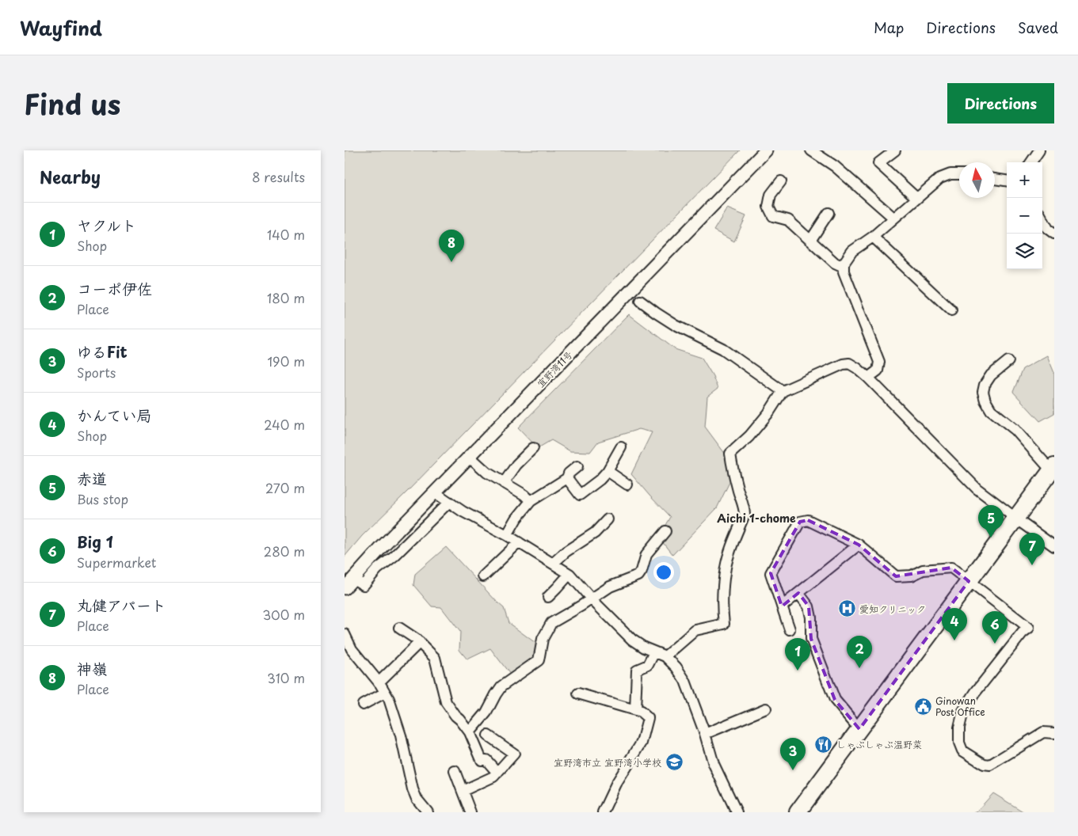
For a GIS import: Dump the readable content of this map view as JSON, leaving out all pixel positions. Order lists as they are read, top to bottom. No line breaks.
{"streets":{"street":["宜野湾11号"]},"districts":["Aichi 1-chome"],"places":{"hospital":["愛知クリニック"],"public building":["Ginowan Post Office"],"restaurant":["しゃぶしゃぶ温野菜"],"school or university":["宜野湾市立 宜野湾小学校"]},"north":"top","page":{"header":"Wayfind","nav":["Map","Directions","Saved"],"title":"Find us","buttons":"Directions","heading":["Nearby","8 results"],"map_buttons":["+","−"],"list":[{"mark":"1","name":"ヤクルト","note":"Shop","value":"140 m"},{"mark":"2","name":"コーポ伊佐","note":"Place","value":"180 m"},{"mark":"3","name":"ゆるFit","note":"Sports","value":"190 m"},{"mark":"4","name":"かんてい局","note":"Shop","value":"240 m"},{"mark":"5","name":"赤道","note":"Bus stop","value":"270 m"},{"mark":"6","name":"Big 1","note":"Supermarket","value":"280 m"},{"mark":"7","name":"丸健アパート","note":"Place","value":"300 m"},{"mark":"8","name":"神嶺","note":"Place","value":"310 m"}],"pins":["8","5","7","4","6","2","1","3"]}}
